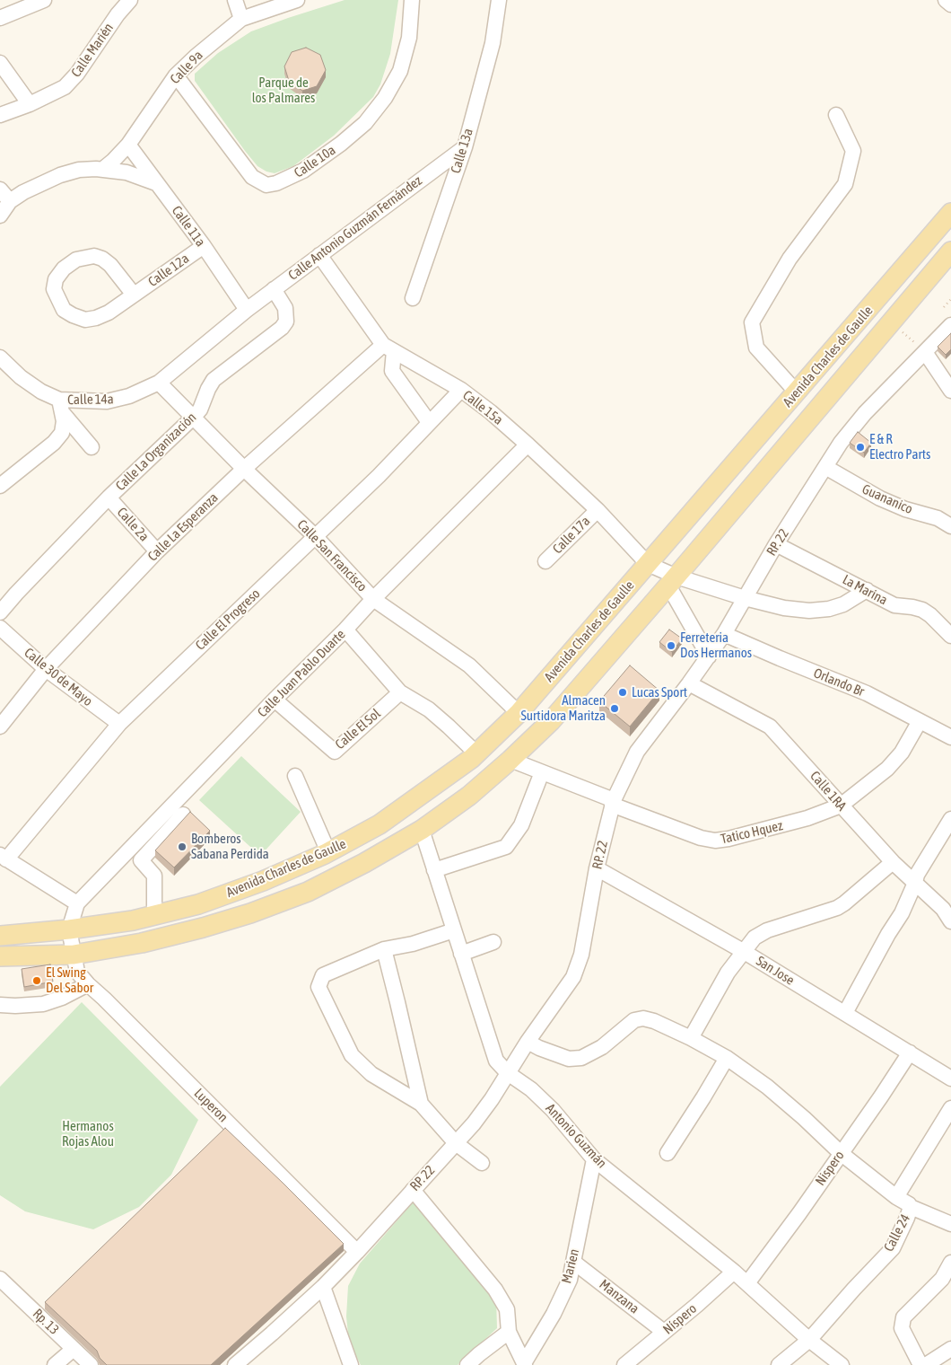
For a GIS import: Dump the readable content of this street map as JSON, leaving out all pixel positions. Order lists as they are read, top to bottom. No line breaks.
{"streets":{"main road":["Avenida Charles de Gaulle"],"street":["Calle Marién","Calle 9a","Calle 13a","Calle 10a","Calle 11a","Calle Antonio Guzmán Fernández","Calle 12a","Calle 14a","Calle 15a","Calle La Organización","Guananico","Calle 2a","Calle La Esperanza","Calle 17a","RP. 22","Calle San Francisco","La Marina","Calle El Progreso","Calle Juan Pablo Duarte","Calle 30 de Mayo","Orlando Br","Calle El Sol","Calle 1RA","Tatico Hquez","San Jose","Luperon","Antonio Guzmán","Nispero","Calle 24","Marien","Manzana","Níspero","Rp. 13"]},"crossings":[["Calle 9a","Calle 10a"],["Calle 9a","Calle 11a"],["Calle 13a","Calle Antonio Guzmán Fernández"],["Calle 11a","Calle Antonio Guzmán Fernández"],["Calle 11a","Calle 12a"],["Calle 11a","Calle 14a"],["Calle Antonio Guzmán Fernández","Calle 14a"],["Calle Antonio Guzmán Fernández","Calle 15a"],["Calle Antonio Guzmán Fernández","Calle La Organización"],["Avenida Charles de Gaulle","Calle 15a"],["Avenida Charles de Gaulle","Calle San Francisco"],["Avenida Charles de Gaulle","Tatico Hquez"],["Avenida Charles de Gaulle","Luperon"],["Avenida Charles de Gaulle","Antonio Guzmán"],["Calle 14a","Calle San Francisco"],["Calle 15a","Calle La Esperanza"],["Calle 15a","Calle 17a"],["Calle 15a","Calle El Progreso"],["Calle 15a","Calle Juan Pablo Duarte"],["Calle La Organización","Calle 2a"],["Calle La Organización","Calle San Francisco"],["Guananico","RP. 22"],["Calle 2a","Calle La Esperanza"],["Calle La Esperanza","Calle San Francisco"],["Calle La Esperanza","Calle 30 de Mayo"],["RP. 22","La Marina"],["RP. 22","Orlando Br"],["RP. 22","Calle 1RA"],["RP. 22","Tatico Hquez"],["RP. 22","San Jose"],["RP. 22","Luperon"],["RP. 22","Antonio Guzmán"],["Calle San Francisco","Calle El Progreso"],["Calle San Francisco","Calle Juan Pablo Duarte"],["Calle El Progreso","Calle 30 de Mayo"],["Calle Juan Pablo Duarte","Calle El Sol"],["Orlando Br","Tatico Hquez"],["Calle 1RA","Tatico Hquez"],["San Jose","Nispero"],["Antonio Guzmán","Nispero"],["Antonio Guzmán","Calle 24"],["Antonio Guzmán","Marien"],["Antonio Guzmán","Níspero"],["Marien","Manzana"],["Manzana","Níspero"]],"parks":["Parque de los Palmares","Hermanos Rojas Alou"],"places":["E & R Electro Parts","Ferreteria Dos Hermanos","Lucas Sport","Almacen Surtidora Maritza","Bomberos Sabana Perdida","El Swing Del Sabor"]}
